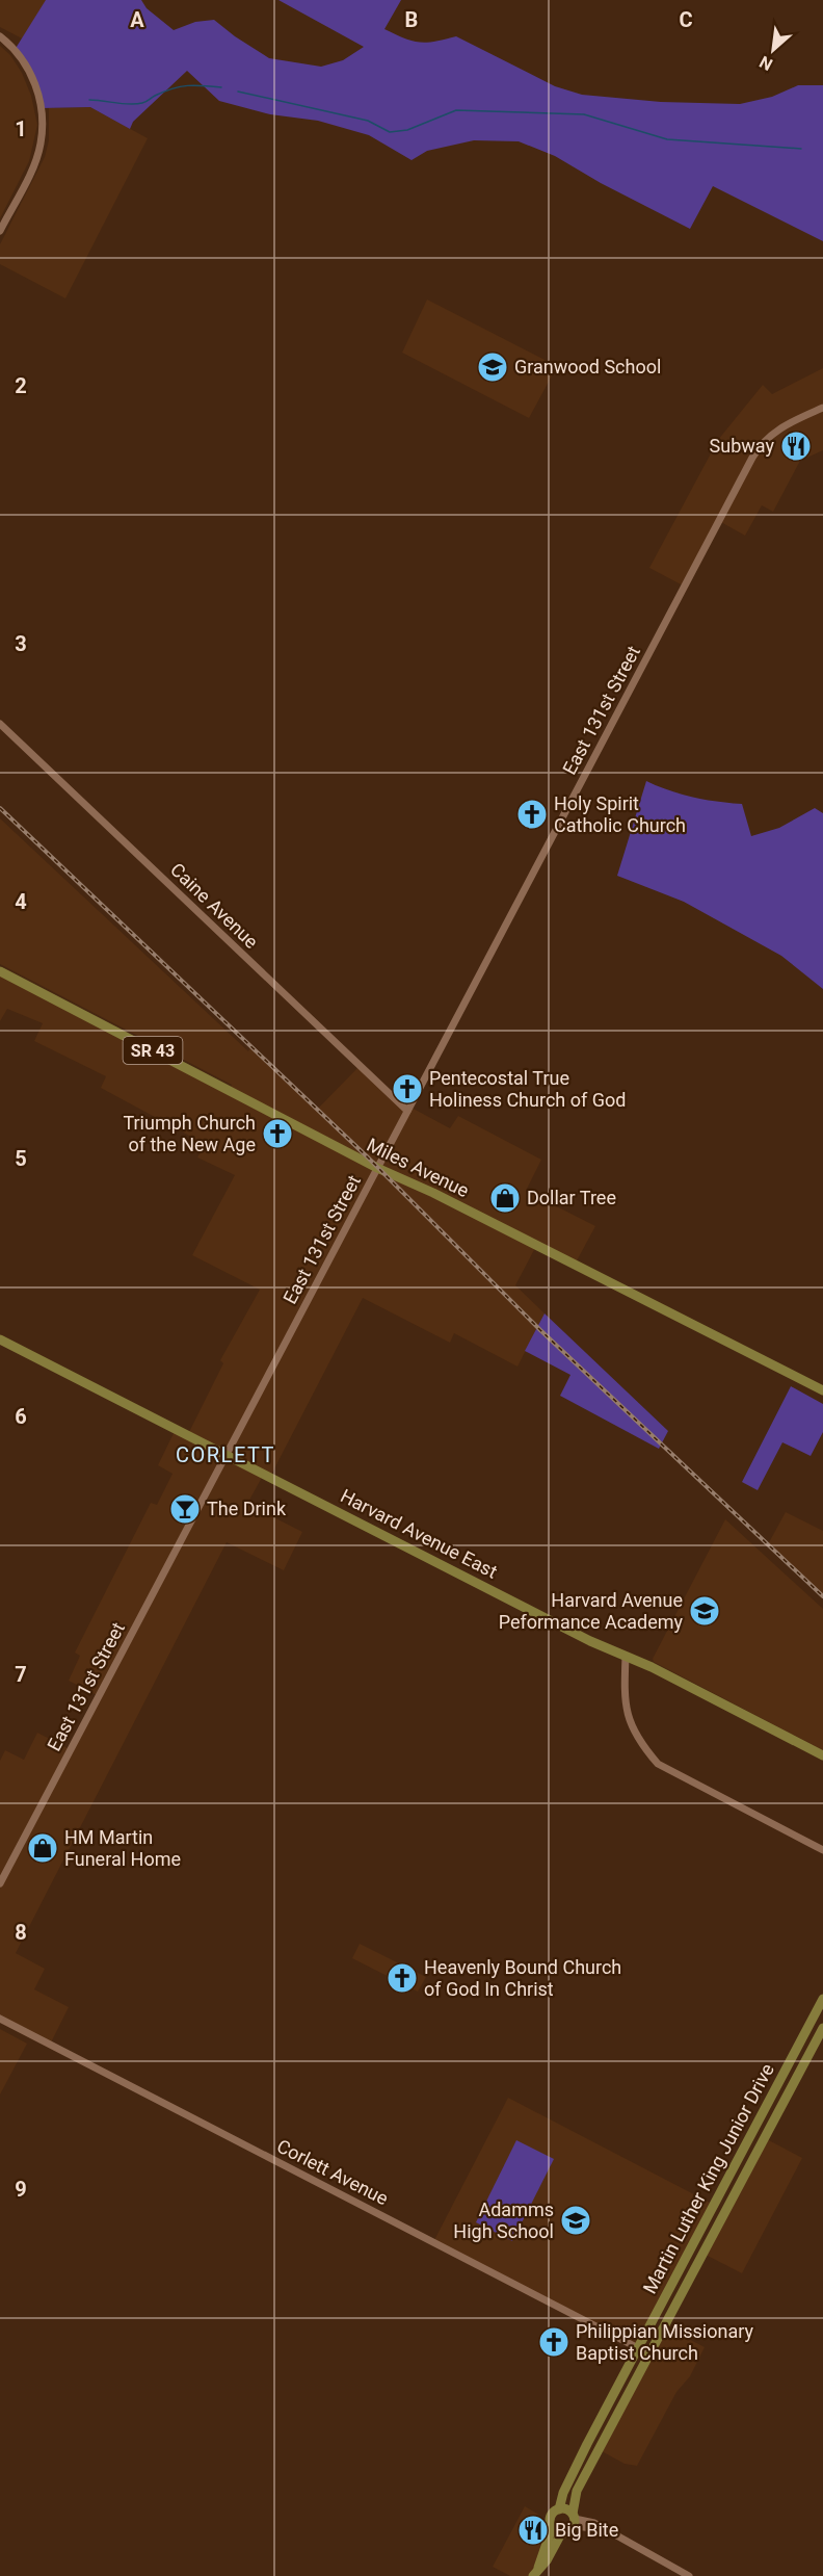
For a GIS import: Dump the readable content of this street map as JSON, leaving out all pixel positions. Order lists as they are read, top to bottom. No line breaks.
{"streets":{"main road":["SR 43","Miles Avenue","Harvard Avenue East","Martin Luther King Junior Drive"],"street":["East 131st Street","Caine Avenue","Corlett Avenue"]},"crossings":[["East 131st Street","Caine Avenue"],["East 131st Street","Miles Avenue"],["East 131st Street","Harvard Avenue East"],["Corlett Avenue","Martin Luther King Junior Drive"]],"districts":["CORLETT"],"places":{"school or university":["Granwood School","Harvard Avenue Peformance Academy","Adamms High School"],"restaurant":["Subway","Big Bite"],"church":["Holy Spirit Catholic Church","Pentecostal True Holiness Church of God","Triumph Church of the New Age","Heavenly Bound Church of God In Christ","Philippian Missionary Baptist Church"],"shop":["Dollar Tree","HM Martin Funeral Home"],"bar":["The Drink"]},"north":"bottom left","grid":{"columns":["A","B","C"],"rows":["1","2","3","4","5","6","7","8","9"]}}
